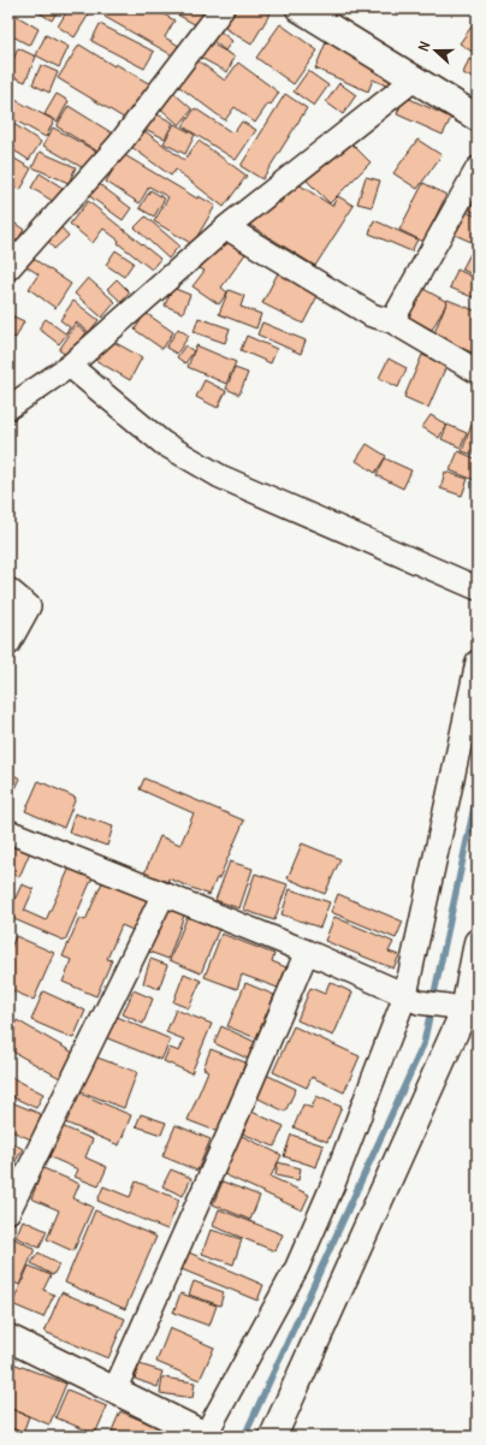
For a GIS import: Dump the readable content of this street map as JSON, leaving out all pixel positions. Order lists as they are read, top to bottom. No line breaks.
{"north":"left"}
